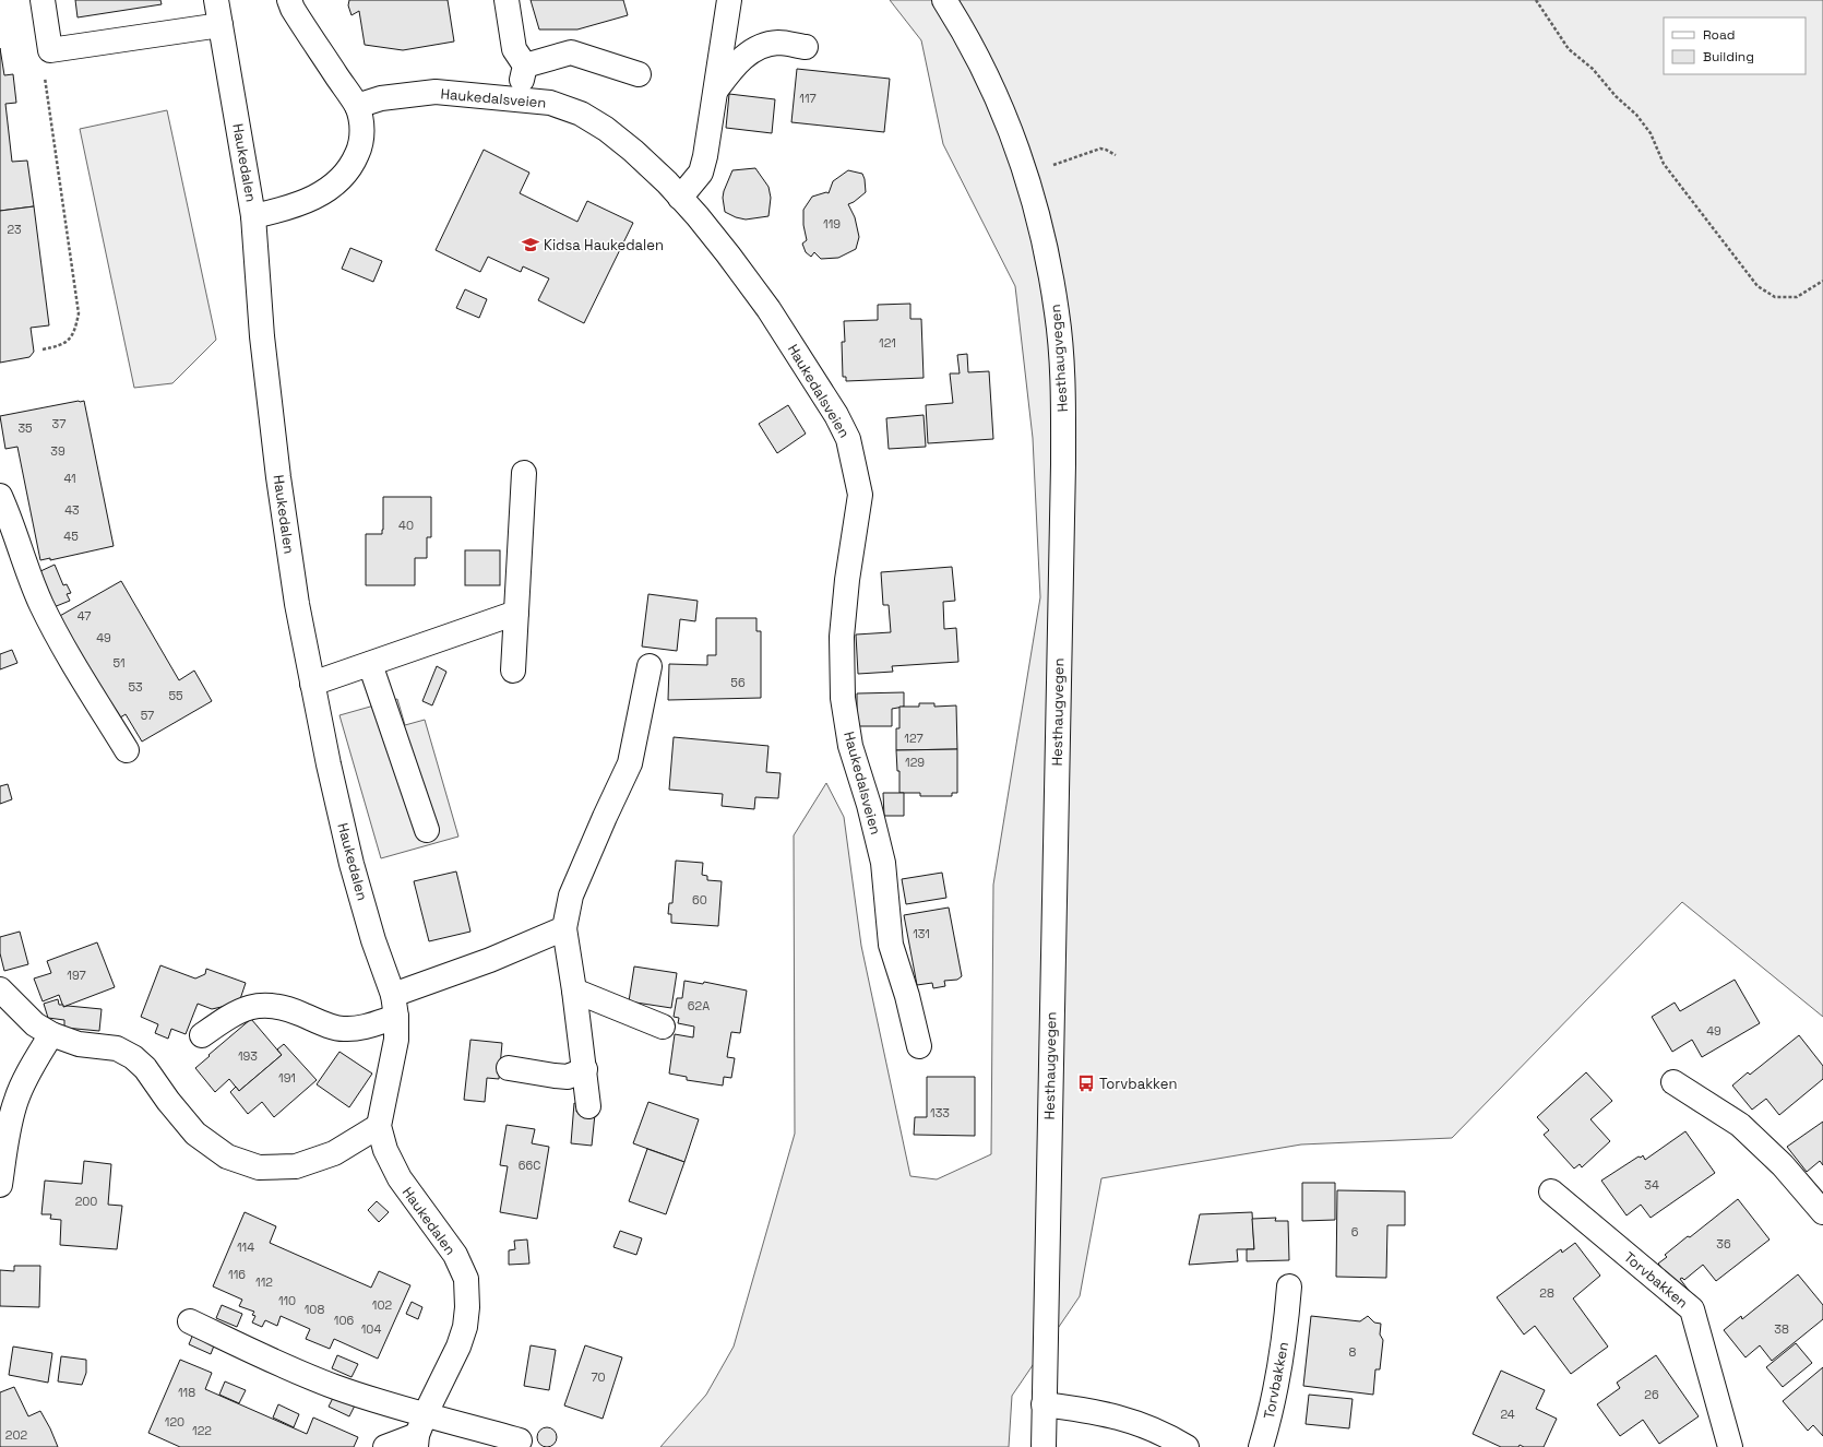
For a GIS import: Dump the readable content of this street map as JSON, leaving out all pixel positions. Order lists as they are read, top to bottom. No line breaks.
{"streets":{"street":["Haukedalsveien","Haukedalen","Hesthaugvegen","Torvbakken"]},"places":{"school or university":["Kidsa Haukedalen"],"bus stop":["Torvbakken"]},"house_numbers":["117","119","23","121","37","35","39","41","43","40","45","47","49","51","56","53","55","57","127","129","60","131","197","62A","49","193","191","133","66C","34","200","6","36","114","116","112","28","110","102","108","106","104","38","8","70","118","26","24","120","122","202"],"legend":["Road","Building"]}
